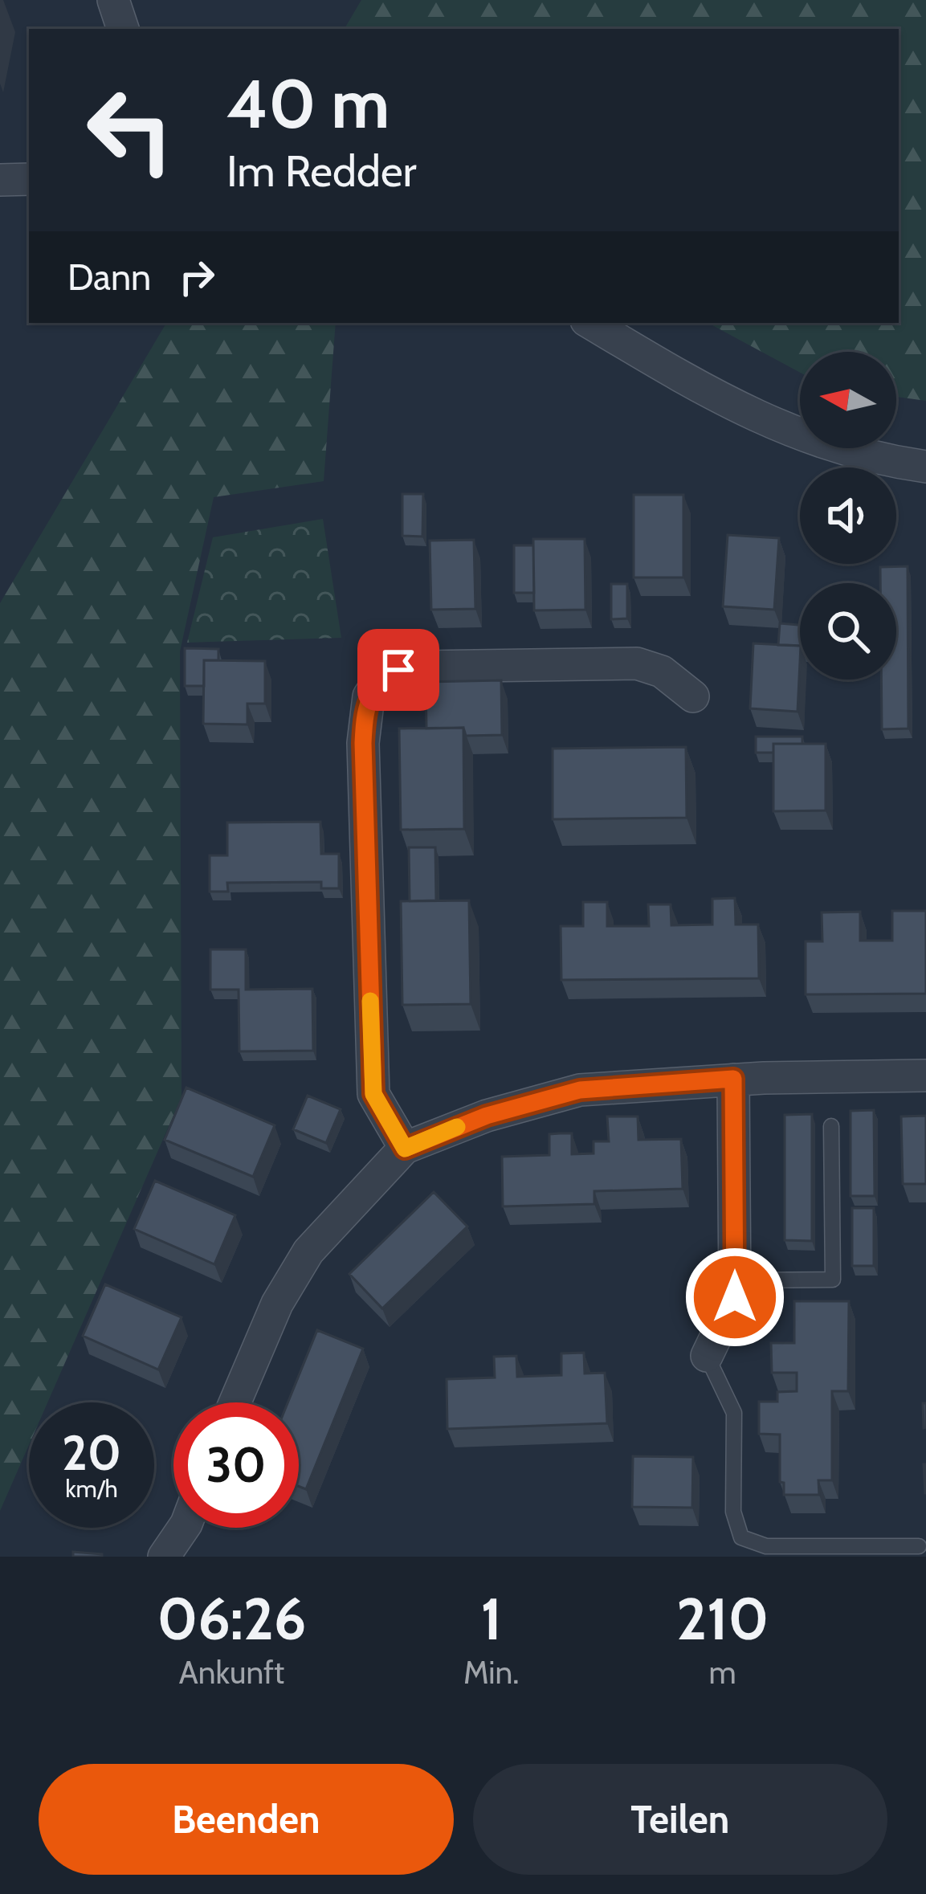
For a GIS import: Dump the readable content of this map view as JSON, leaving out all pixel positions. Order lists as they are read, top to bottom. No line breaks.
{"north":"left","page":{"turn":["40 m","Im Redder"],"then":"Dann","speed":"20 km/h","limit":"30","eta":["06:26","Ankunft","1","Min.","210","m"],"buttons":["Beenden","Teilen"]}}
